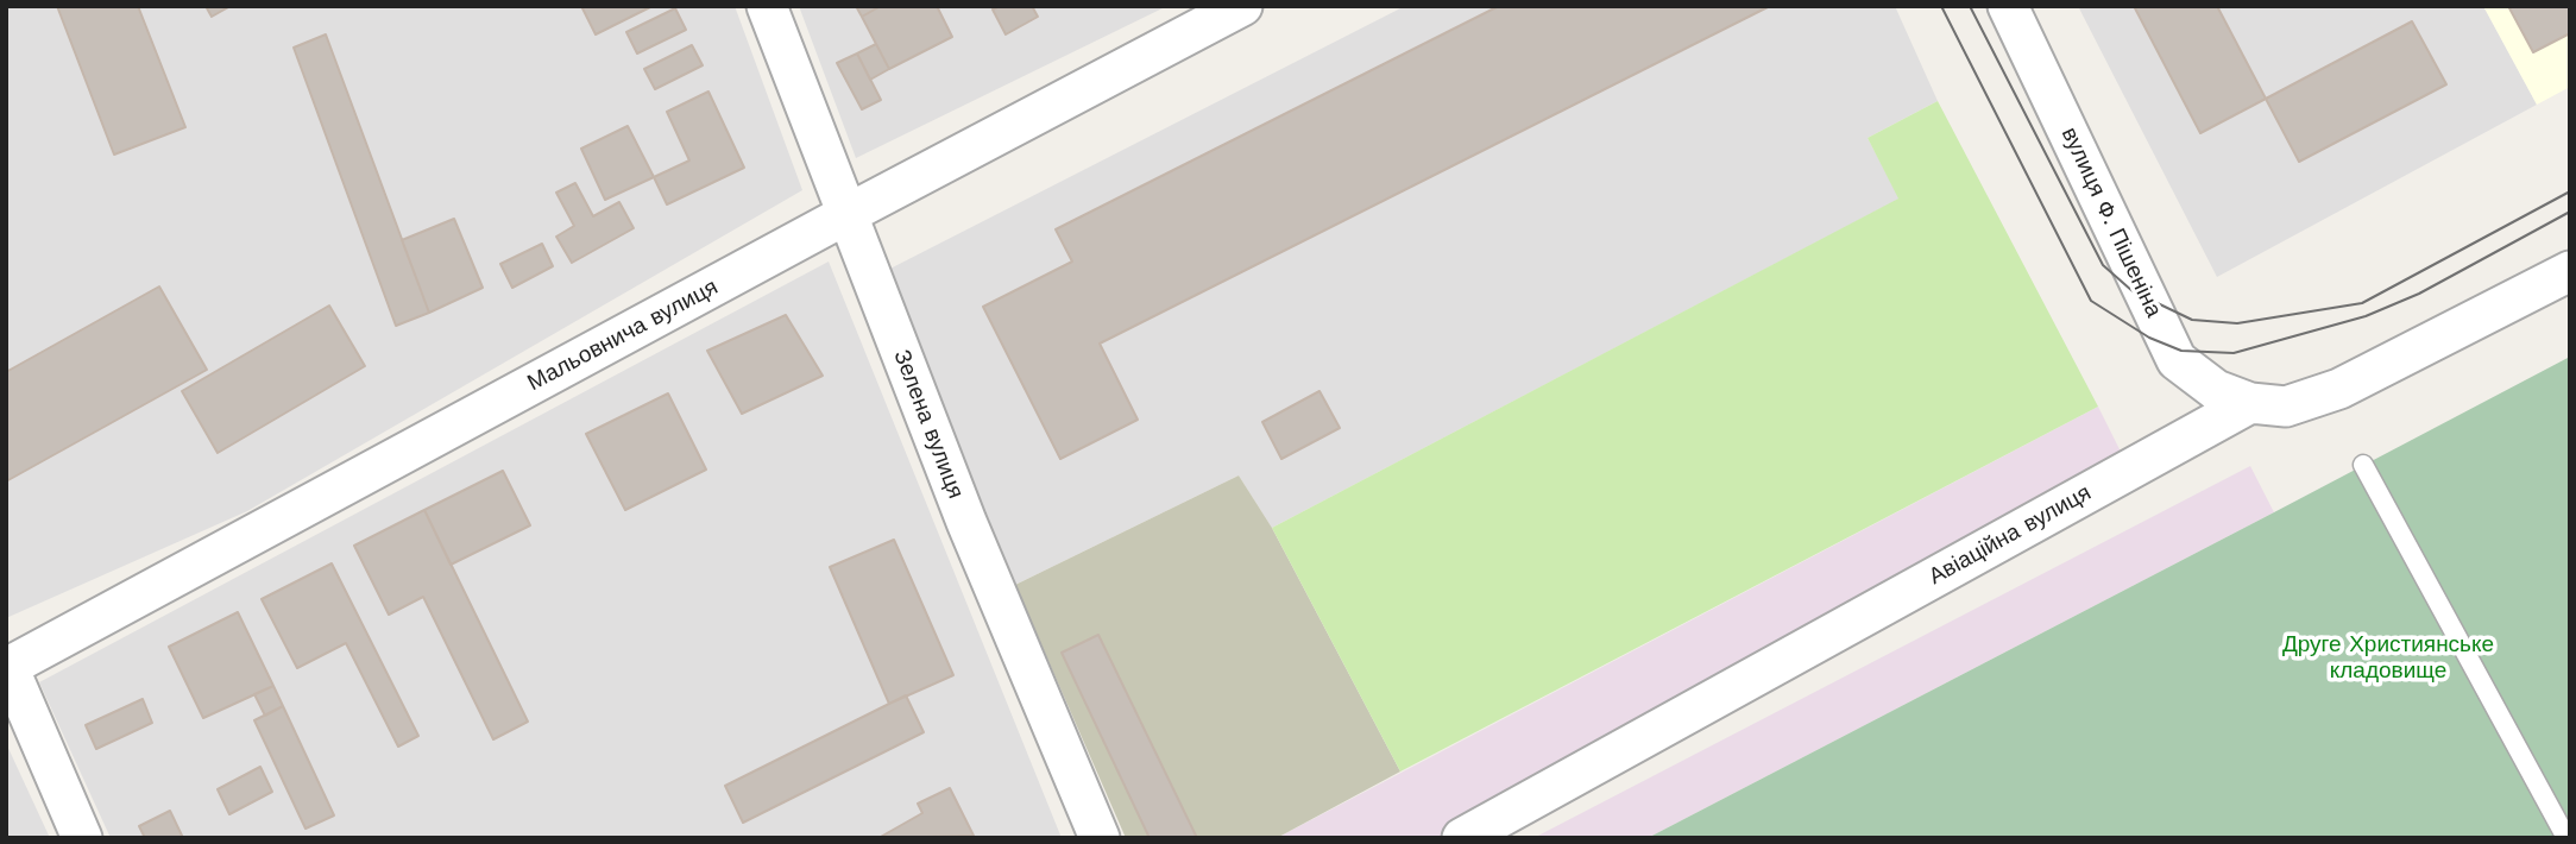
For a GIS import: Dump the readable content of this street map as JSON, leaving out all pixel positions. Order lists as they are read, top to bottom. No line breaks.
{"streets":{"street":["вулиця Ф. Пішеніна","Мальовнича вулиця","Зелена вулиця","Авіаційна вулиця"]},"crossings":[["вулиця Ф. Пішеніна","Авіаційна вулиця"],["Мальовнича вулиця","Зелена вулиця"]],"parks":["Друге Християнське кладовище"]}
